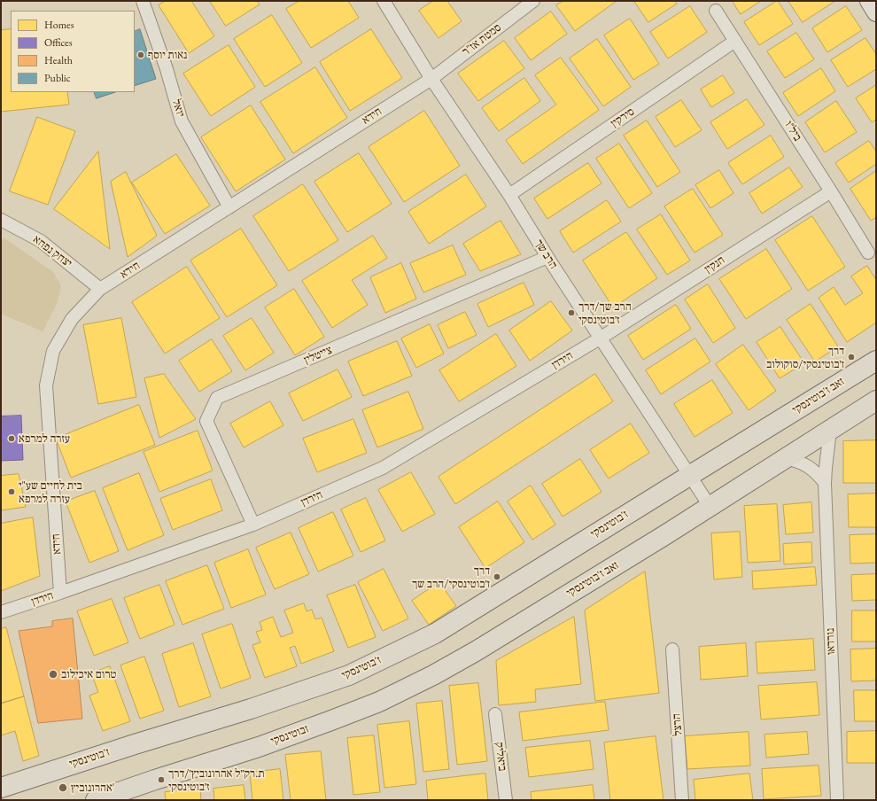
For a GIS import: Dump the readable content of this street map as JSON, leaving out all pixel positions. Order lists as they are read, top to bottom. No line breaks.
{"streets":{"main road":["זאב ז'בוטינסקי","ז'בוטינסקי","זבוטינסקי"],"street":["סמטת אז\"ר","יואל","חידא","סירקין","ביל\"ו","יצחק נפחא","הרב שך","חנקין","צייטלין","הירדן","נורדאו","הרצל","ביאליק"]},"crossings":[["סמטת אז\"ר","חידא"],["סמטת אז\"ר","הרב שך"],["יואל","חידא"],["חידא","יצחק נפחא"],["חידא","הרב שך"],["חידא","הירדן"],["סירקין","ביל\"ו"],["סירקין","הרב שך"],["ביל\"ו","חנקין"],["הרב שך","חנקין"],["הרב שך","צייטלין"],["הרב שך","הירדן"],["הרב שך","זאב ז'בוטינסקי"],["הרב שך","ז'בוטינסקי"],["חנקין","הירדן"],["צייטלין","הירדן"],["זאב ז'בוטינסקי","ז'בוטינסקי"],["זאב ז'בוטינסקי","זבוטינסקי"]],"places":["נאות יוסף","הרב שך/דרך ז׳בוטינסקי","דרך ז׳בוטינסקי/סוקולוב","עזרה למרפא","בית לחיים שע\"י עזרה למרפא","דרך ז׳בוטינסקי/הרב שך","טרום איכילוב","ת.רק״ל אהרונוביץ׳/דרך ז׳בוטינסקי","אהרונוביץ'"],"legend":["Homes","Offices","Health","Public"]}
